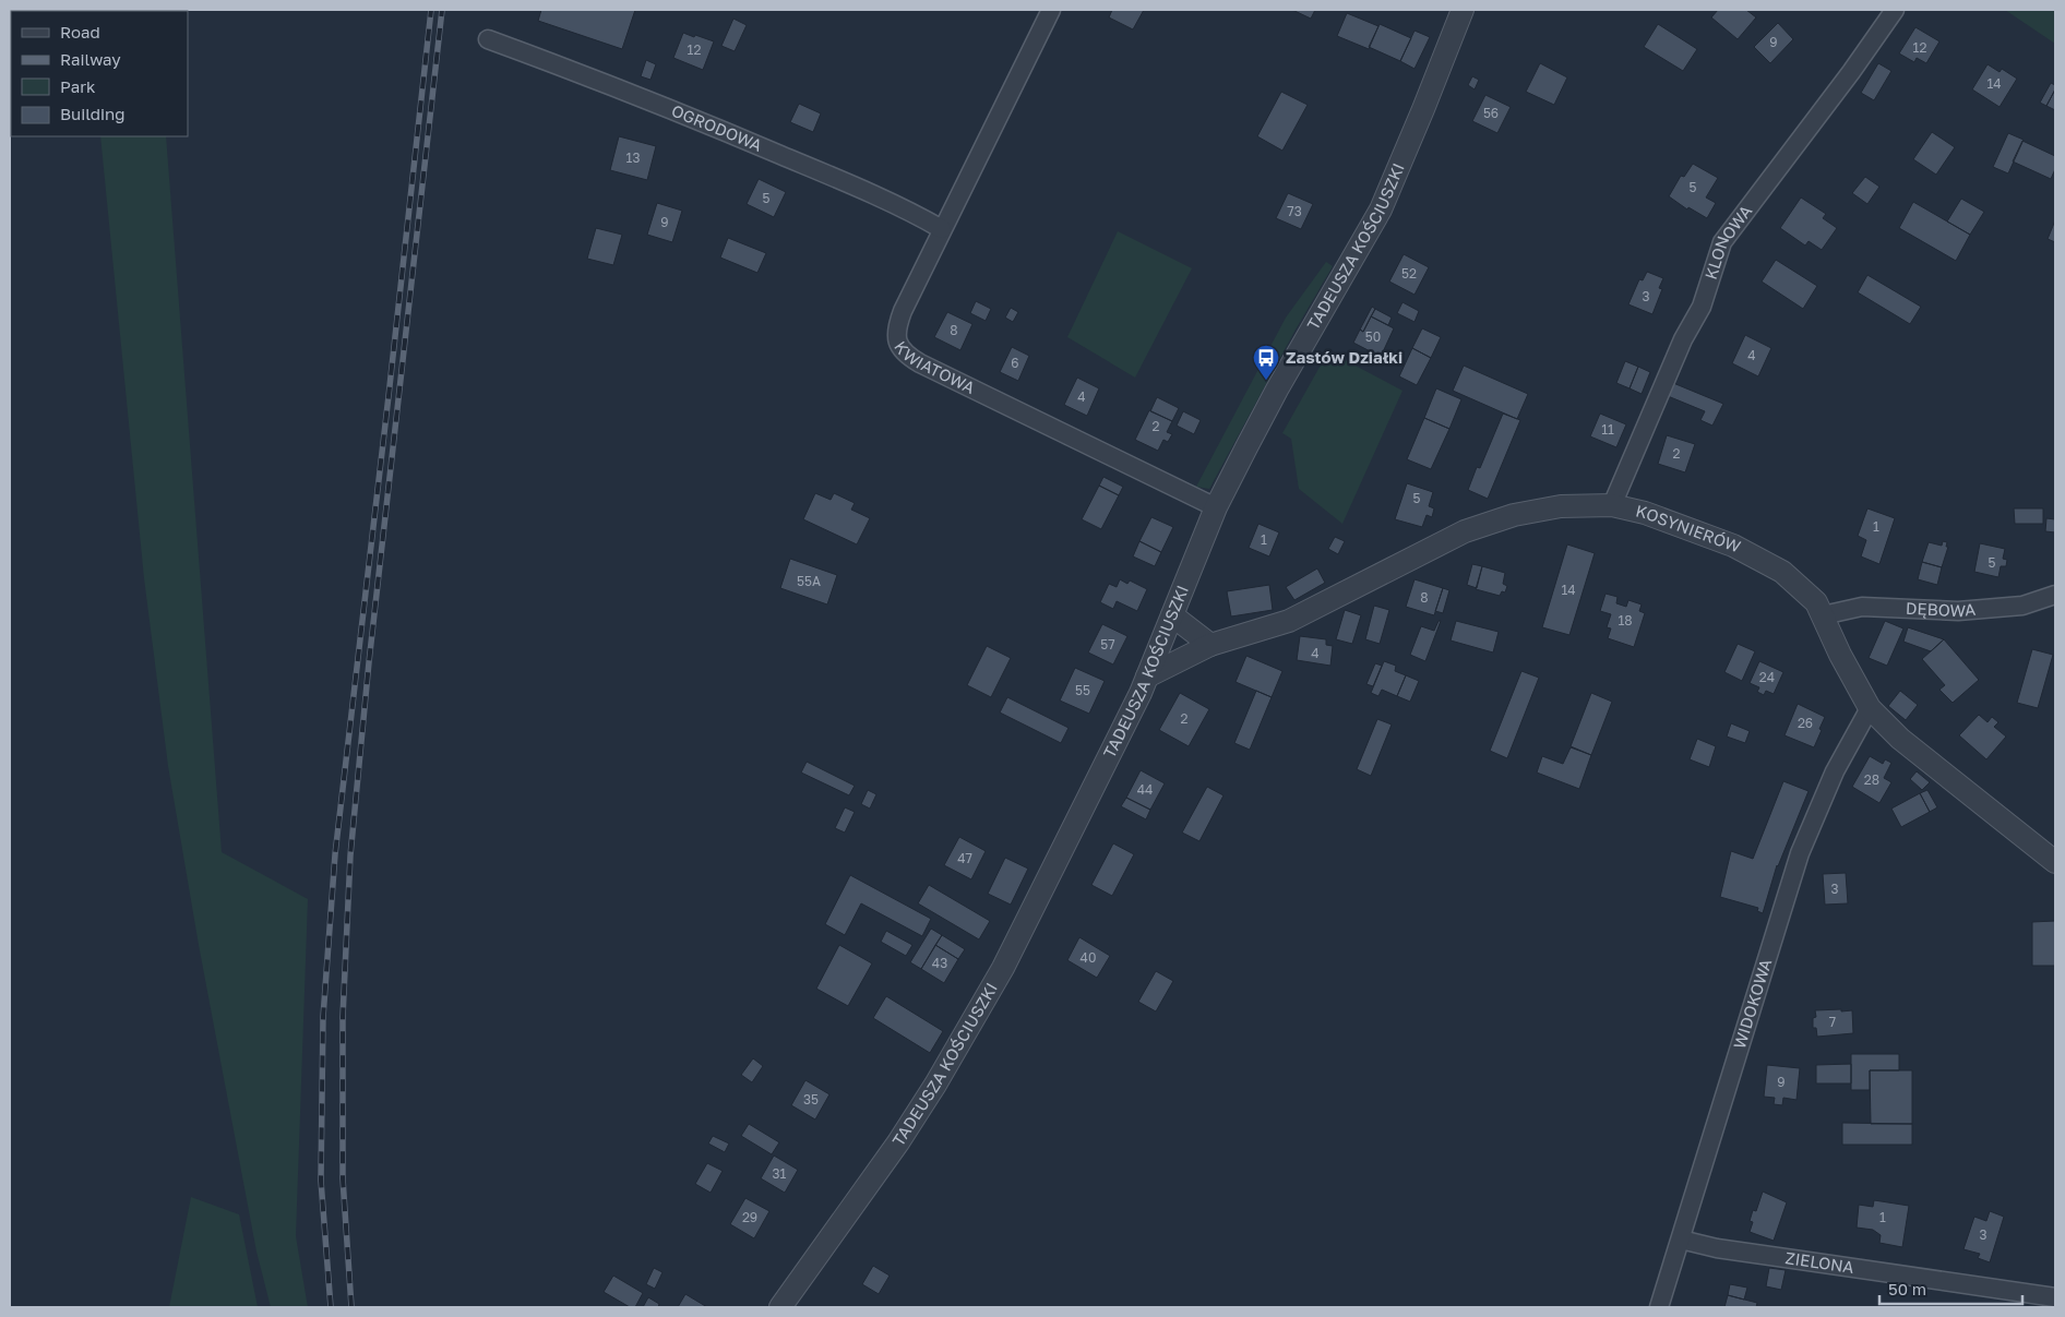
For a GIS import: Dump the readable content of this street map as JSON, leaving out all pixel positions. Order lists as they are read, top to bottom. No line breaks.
{"streets":{"street":["OGRODOWA","KLONOWA","TADEUSZA KOŚCIUSZKI","KWIATOWA","KOSYNIERÓW","DĘBOWA","WIDOKOWA","ZIELONA"]},"crossings":[["OGRODOWA","KWIATOWA"],["KLONOWA","KOSYNIERÓW"],["TADEUSZA KOŚCIUSZKI","KWIATOWA"],["TADEUSZA KOŚCIUSZKI","KOSYNIERÓW"],["KOSYNIERÓW","DĘBOWA"],["KOSYNIERÓW","WIDOKOWA"],["WIDOKOWA","ZIELONA"]],"places":{"bus stop":["Zastów Działki"]},"house_numbers":["9","12","12","14","56","13","5","5","73","9","52","3","8","50","4","6","4","2","11","2","5","1","1","5","55A","14","8","18","57","4","24","55","2","26","28","44","47","3","40","43","7","9","35","31","29","1","3"],"legend":["Road","Railway","Park","Building"],"scale_bar":"50 m"}
